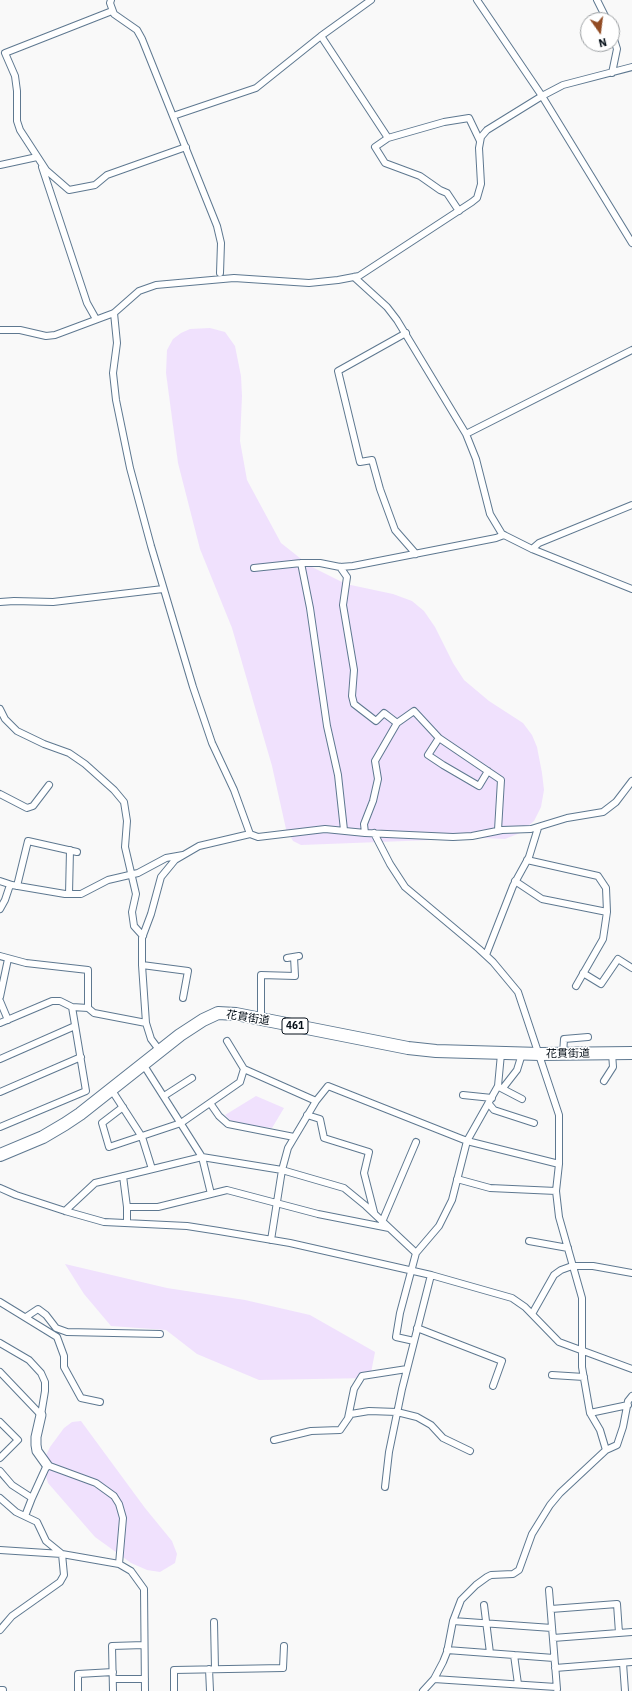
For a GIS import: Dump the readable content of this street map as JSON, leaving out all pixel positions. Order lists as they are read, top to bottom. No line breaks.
{"streets":{"highway":["花貫街道","461"]},"north":"bottom"}
